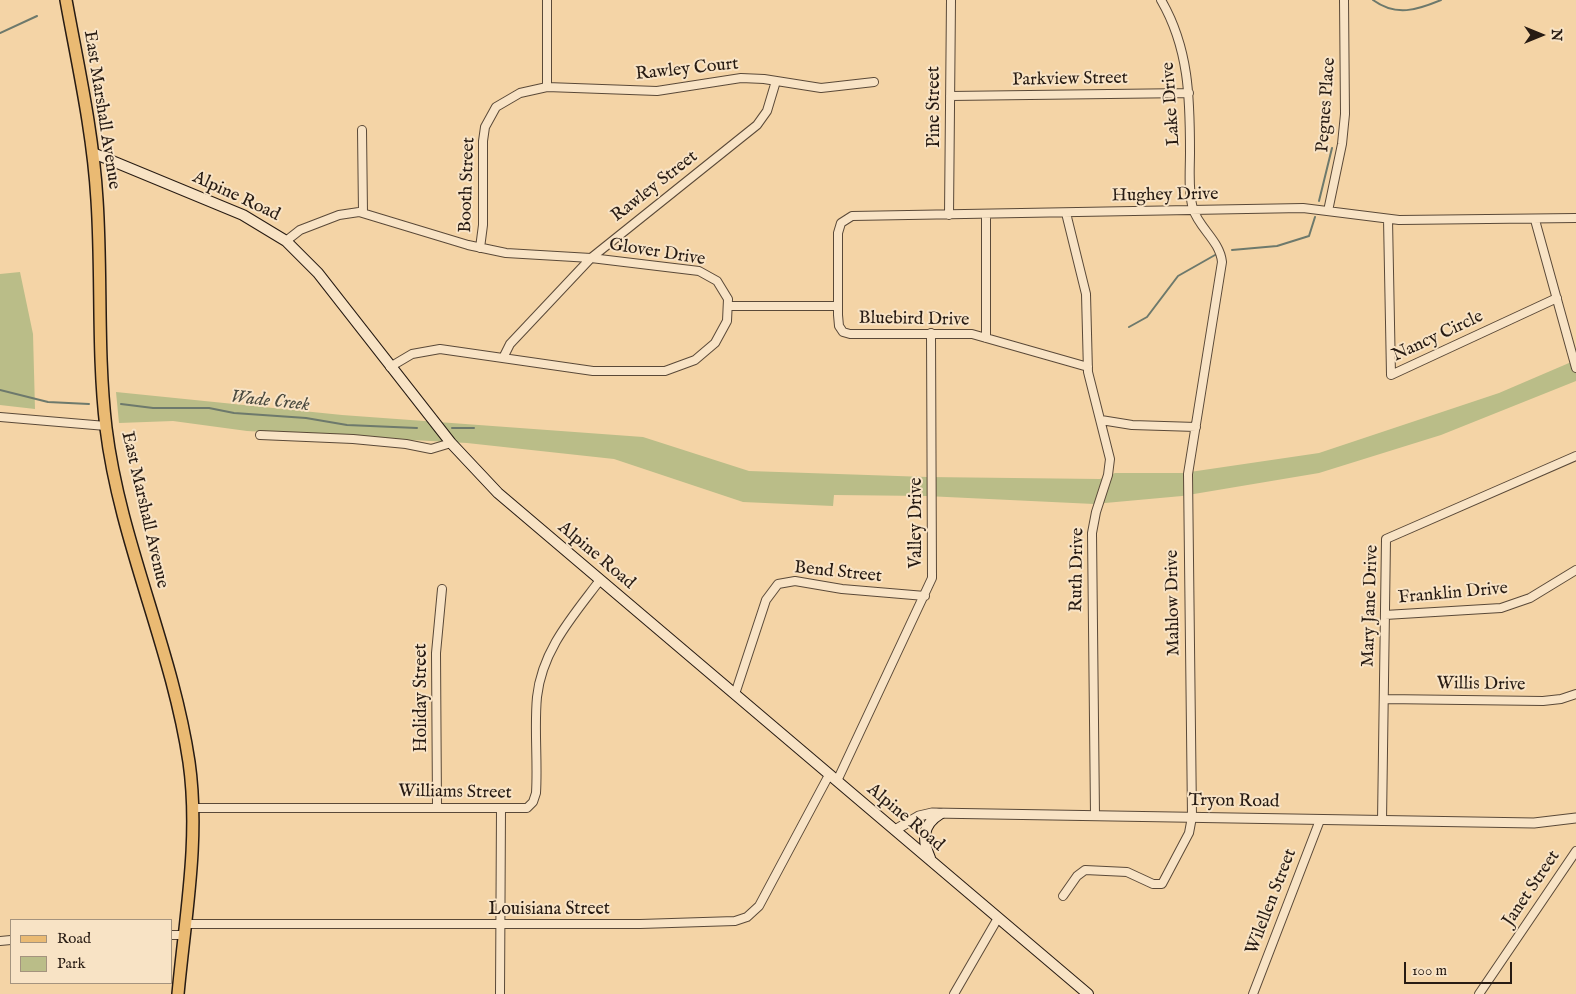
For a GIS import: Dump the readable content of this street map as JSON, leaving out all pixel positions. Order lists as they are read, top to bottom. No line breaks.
{"streets":{"main road":["East Marshall Avenue","Alpine Road"],"street":["Rawley Court","Parkview Street","Lake Drive","Pegues Place","Pine Street","Booth Street","Rawley Street","Hughey Drive","Glover Drive","Bluebird Drive","Nancy Circle","Valley Drive","Ruth Drive","Bend Street","Franklin Drive","Mahlow Drive","Mary Jane Drive","Willis Drive","Holiday Street","Williams Street","Tryon Road","Janet Street","Wilellen Street","Louisiana Street"]},"crossings":[["Rawley Court","Booth Street"],["Rawley Court","Rawley Street"],["Parkview Street","Lake Drive"],["Parkview Street","Pine Street"],["Lake Drive","Hughey Drive"],["Lake Drive","Mahlow Drive"],["Pegues Place","Hughey Drive"],["Pine Street","Hughey Drive"],["East Marshall Avenue","Alpine Road"],["East Marshall Avenue","Williams Street"],["East Marshall Avenue","Louisiana Street"],["Booth Street","Glover Drive"],["Rawley Street","Glover Drive"],["Hughey Drive","Bluebird Drive"],["Hughey Drive","Nancy Circle"],["Hughey Drive","Ruth Drive"],["Hughey Drive","Mahlow Drive"],["Alpine Road","Glover Drive"],["Alpine Road","Valley Drive"],["Alpine Road","Bend Street"],["Alpine Road","Williams Street"],["Alpine Road","Tryon Road"],["Alpine Road","Louisiana Street"],["Glover Drive","Bluebird Drive"],["Bluebird Drive","Valley Drive"],["Bluebird Drive","Ruth Drive"],["Valley Drive","Bend Street"],["Valley Drive","Louisiana Street"],["Ruth Drive","Tryon Road"],["Franklin Drive","Mary Jane Drive"],["Mahlow Drive","Tryon Road"],["Mary Jane Drive","Willis Drive"],["Mary Jane Drive","Tryon Road"],["Holiday Street","Williams Street"],["Tryon Road","Wilellen Street"]],"water":["Wade Creek"],"legend":["Road","Park"],"scale_bar":"100 m","north":"right"}
